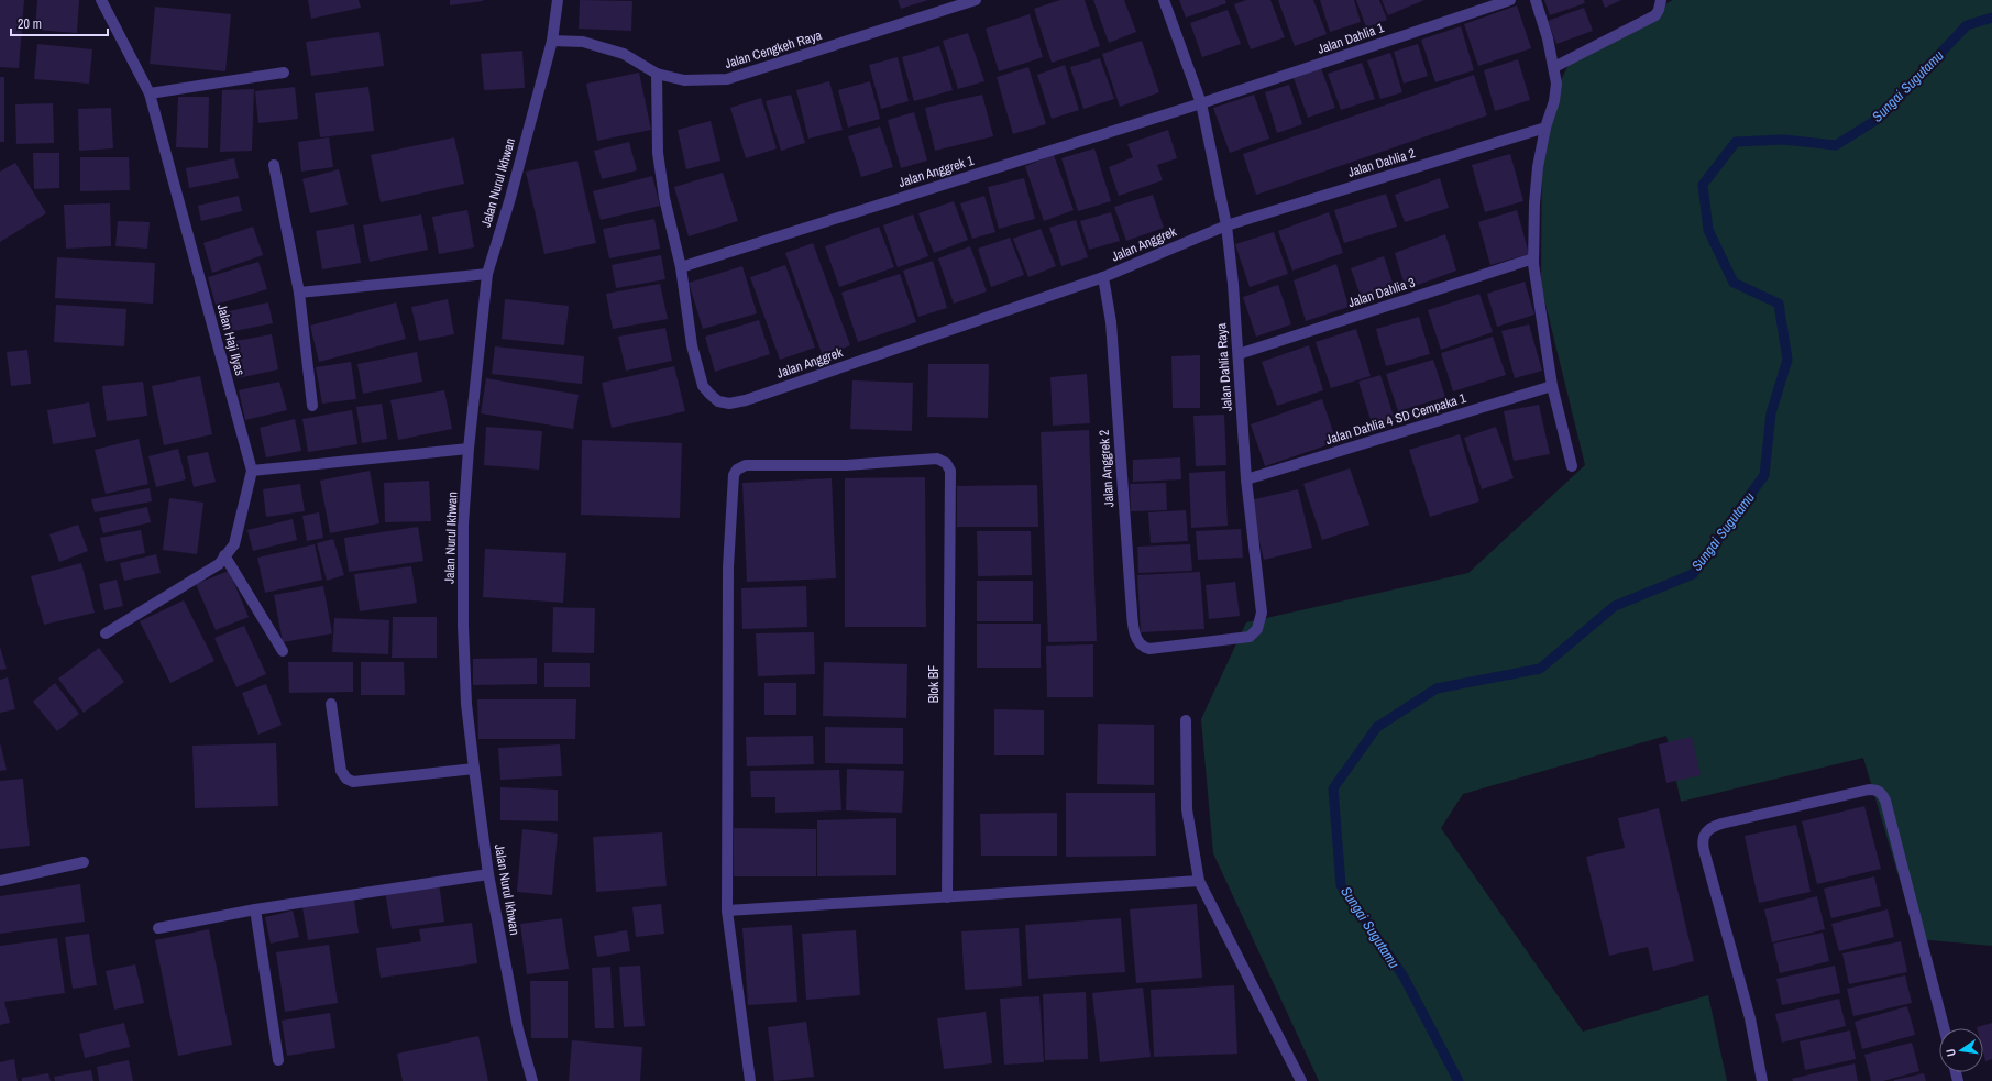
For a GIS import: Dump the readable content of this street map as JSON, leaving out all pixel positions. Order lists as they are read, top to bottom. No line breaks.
{"streets":{"street":["Jalan Dahlia 1","Jalan Cengkeh Raya","Jalan Dahlia 2","Jalan Anggrek 1","Jalan Nurul Ikhwan","Jalan Anggrek","Jalan Dahlia 3","Jalan Haji Ilyas","Jalan Dahlia Raya","Jalan Dahlia 4 SD Cempaka 1","Jalan Anggrek 2","Blok BF"]},"crossings":[["Jalan Dahlia 1","Jalan Anggrek 1"],["Jalan Dahlia 1","Jalan Dahlia Raya"],["Jalan Cengkeh Raya","Jalan Nurul Ikhwan"],["Jalan Cengkeh Raya","Jalan Anggrek"],["Jalan Dahlia 2","Jalan Anggrek"],["Jalan Dahlia 2","Jalan Dahlia Raya"],["Jalan Anggrek 1","Jalan Anggrek"],["Jalan Anggrek 1","Jalan Dahlia Raya"],["Jalan Anggrek","Jalan Dahlia Raya"],["Jalan Anggrek","Jalan Anggrek 2"],["Jalan Dahlia 3","Jalan Dahlia Raya"],["Jalan Dahlia Raya","Jalan Dahlia 4 SD Cempaka 1"],["Jalan Dahlia Raya","Jalan Anggrek 2"]],"water":["Sungai Sugutamu"],"scale_bar":"20 m","north":"left"}
